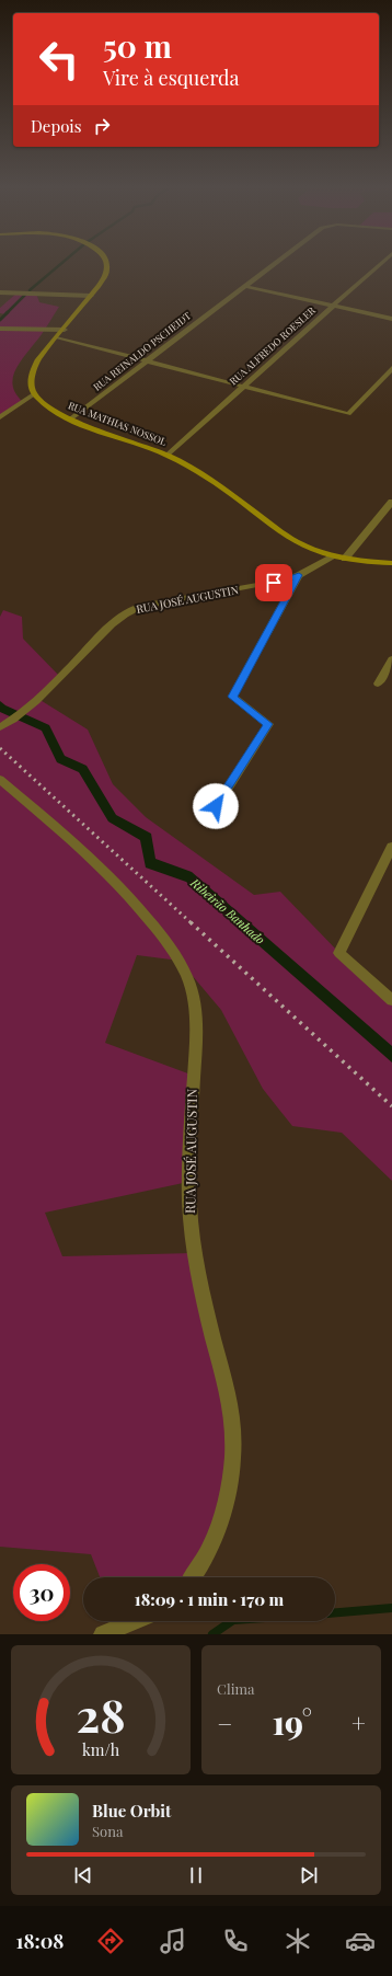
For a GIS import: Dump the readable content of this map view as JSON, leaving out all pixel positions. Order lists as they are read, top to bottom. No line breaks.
{"streets":{"street":["RUA ALFREDO ROESLER","RUA REINALDO PSCHEIDT","RUA MATHIAS NOSSOL","RUA JOSÉ AUGUSTIN"]},"crossings":[["RUA ALFREDO ROESLER","RUA MATHIAS NOSSOL"],["RUA REINALDO PSCHEIDT","RUA MATHIAS NOSSOL"],["RUA MATHIAS NOSSOL","RUA JOSÉ AUGUSTIN"]],"water":["Ribeirão Banhado"],"page":{"turn":["50 m","Vire à esquerda"],"then":"Depois","limit":"30","trip":"18:09 · 1 min · 170 m","tile":"Clima","heat":["−","19°","+"],"song":["Blue Orbit","Sona"],"tabs":"18:08","gauge":["28","km/h"]}}
